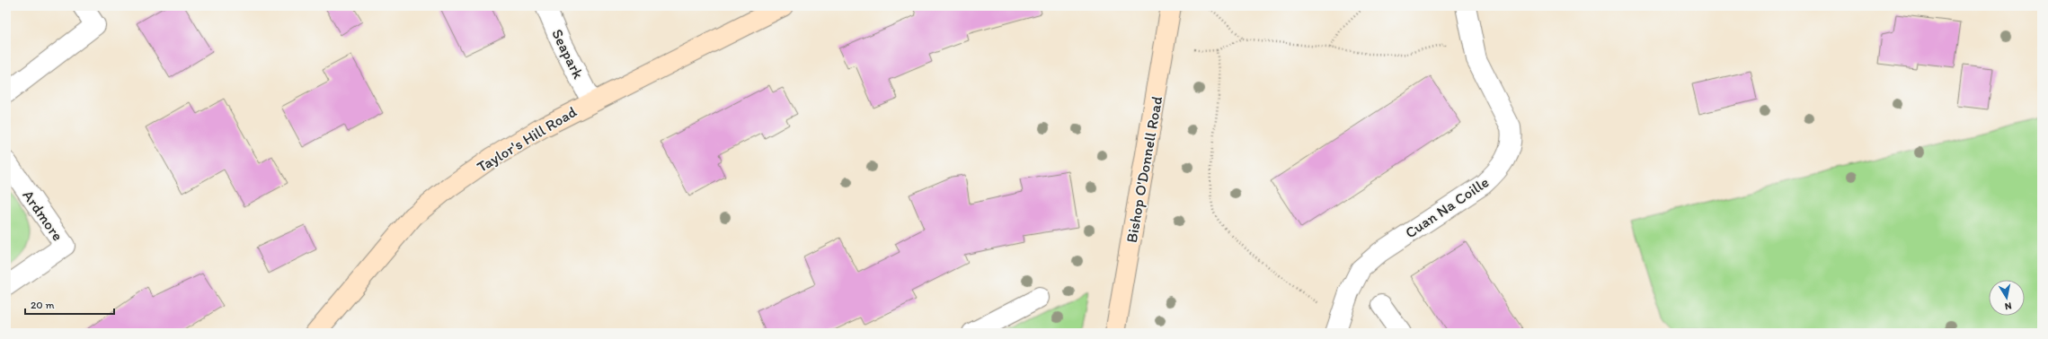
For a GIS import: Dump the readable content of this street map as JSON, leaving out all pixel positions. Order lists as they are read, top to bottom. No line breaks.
{"streets":{"main road":["Taylor's Hill Road","Bishop O'Donnell Road"],"street":["Seapark","Cuan Na Coille","Ardmore"]},"crossings":[["Seapark","Taylor's Hill Road"]],"scale_bar":"20 m","north":"bottom"}
